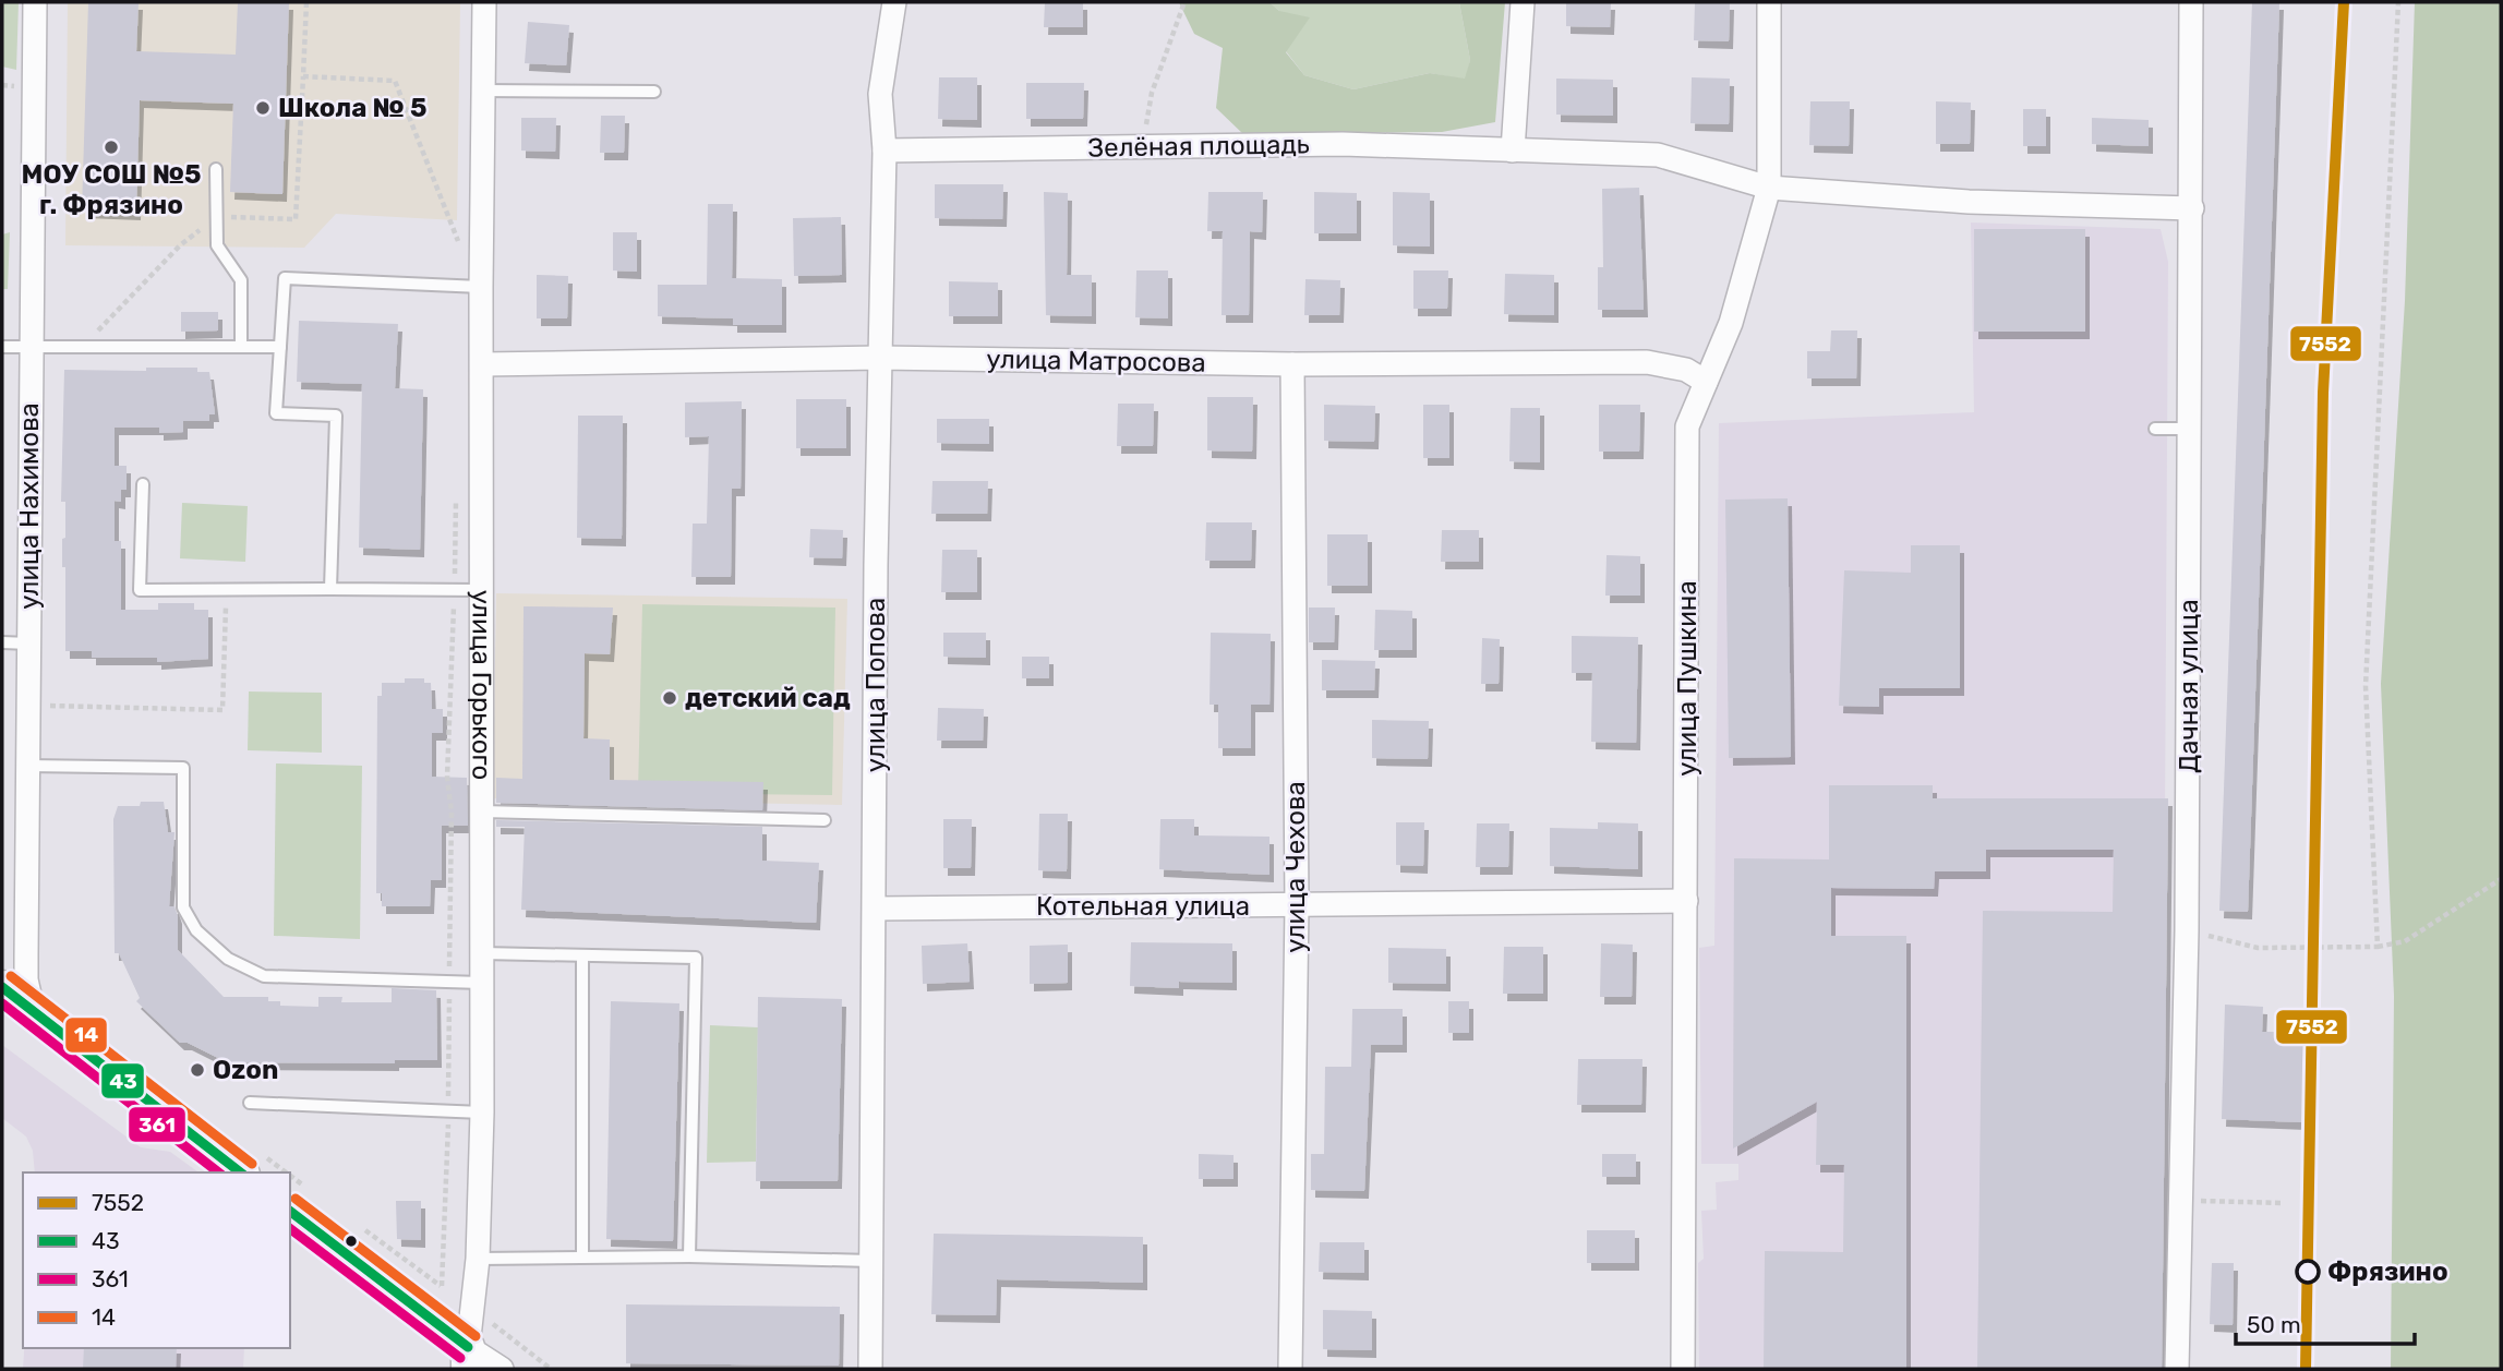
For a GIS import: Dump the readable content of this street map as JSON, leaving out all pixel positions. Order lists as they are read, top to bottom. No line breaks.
{"streets":{"street":["Зелёная площадь","улица Матросова","улица Нахимова","улица Пушкина","улица Попова","улица Горького","Дачная улица","улица Чехова","Котельная улица"]},"crossings":[["Зелёная площадь","улица Пушкина"],["Зелёная площадь","улица Попова"],["Зелёная площадь","Дачная улица"],["улица Матросова","улица Пушкина"],["улица Матросова","улица Попова"],["улица Матросова","улица Горького"],["улица Матросова","улица Чехова"],["улица Пушкина","Котельная улица"],["улица Попова","Котельная улица"],["улица Чехова","Котельная улица"]],"places":["Школа № 5","МОУ СОШ №5 г. Фрязино","детский сад","Ozon","Фрязино"],"lines":["transit line 7552","transit line 14","transit line 43","transit line 361"],"legend":["7552","43","361","14"],"scale_bar":"50 m"}
